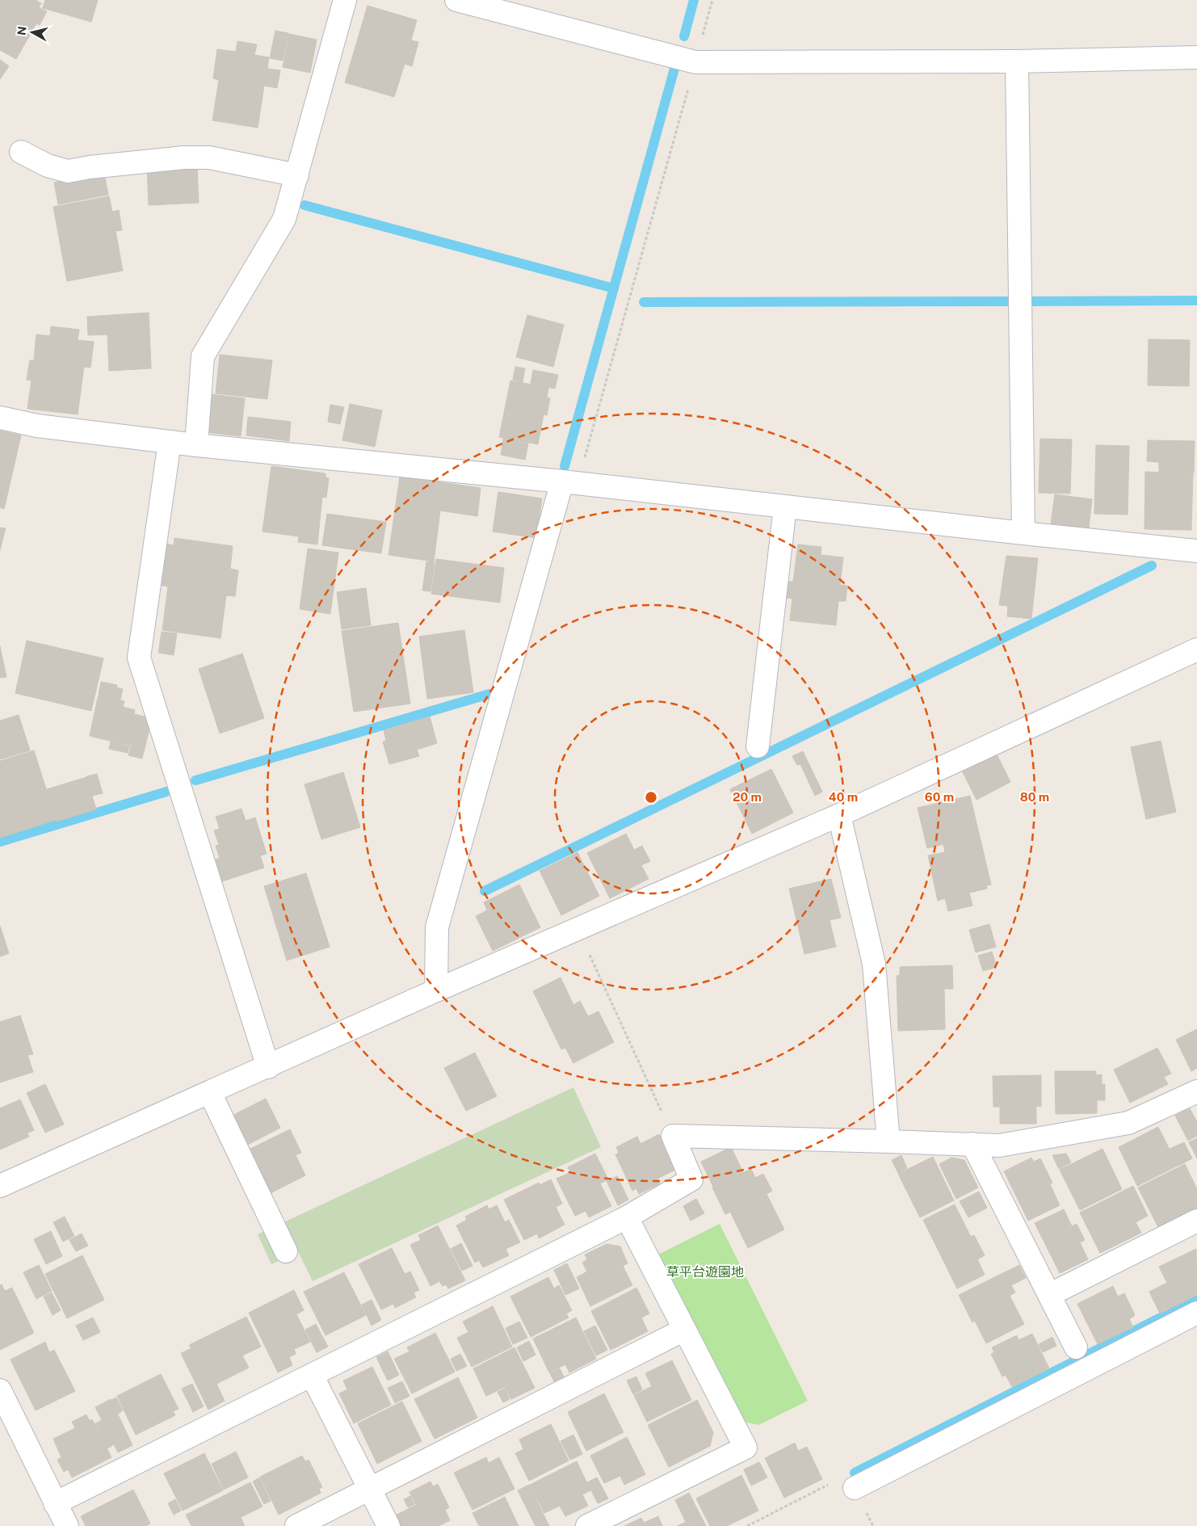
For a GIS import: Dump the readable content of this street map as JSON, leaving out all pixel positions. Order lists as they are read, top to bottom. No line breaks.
{"parks":["草平台遊園地"],"north":"left","rings":["20 m","40 m","60 m","80 m"]}
